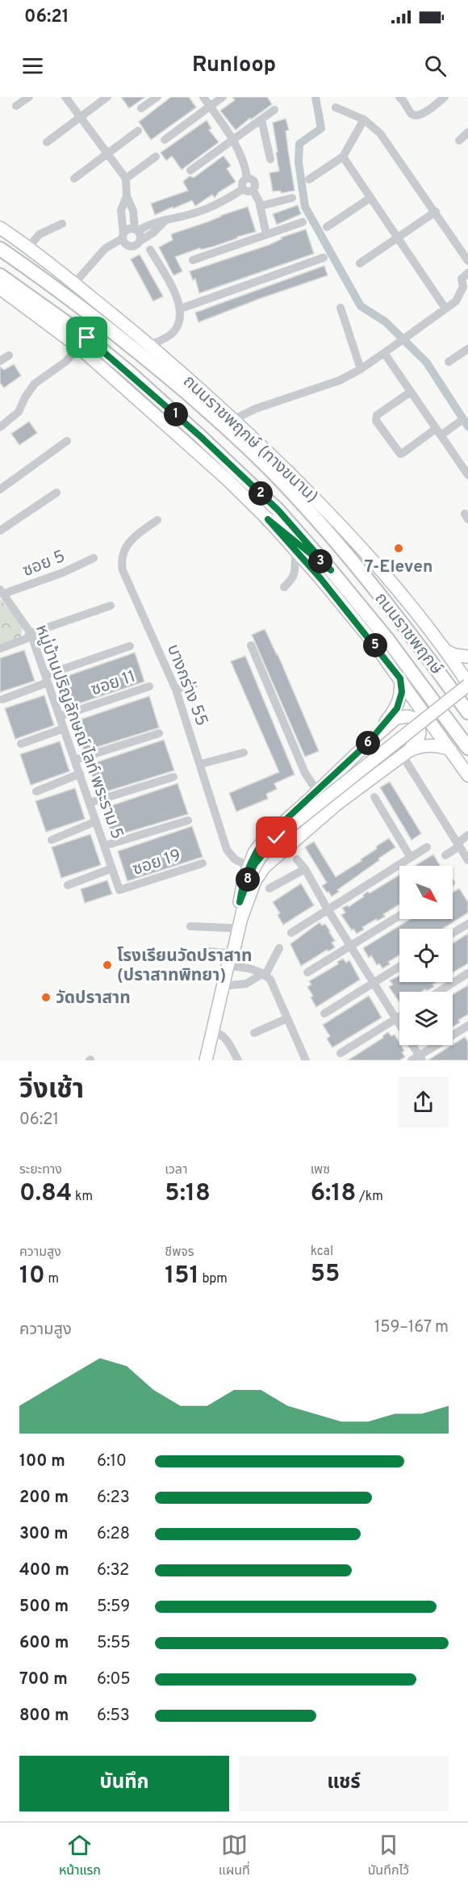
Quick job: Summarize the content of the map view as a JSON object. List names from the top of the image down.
{
  "streets": {
    "main road": ["ถนนราชพฤกษ์ (ทางขนาน)", "ถนนราชพฤกษ์"],
    "street": [
      "ซอย 5",
      "ซอย 11",
      "บางกร่าง 55",
      "หมู่บ้านปริญลักษณ์ ไลท์ พระราม 5",
      "ซอย 19"
    ]
  },
  "crossings": [
    ["ซอย 5", "หมู่บ้านปริญลักษณ์ ไลท์ พระราม 5"],
    ["ซอย 11", "หมู่บ้านปริญลักษณ์ ไลท์ พระราม 5"],
    ["หมู่บ้านปริญลักษณ์ ไลท์ พระราม 5", "ซอย 19"]
  ],
  "places": ["7-Eleven", "โรงเรียนวัดปราสาท (ปราสาทพิทยา)", "วัดปราสาท"],
  "north": "bottom right",
  "page": {
    "status": "06:21",
    "header": "Runloop",
    "pins": [
      "1",
      "2",
      "3",
      "5",
      "6",
      "8"
    ],
    "heading": ["วิ่งเช้า", "06:21"],
    "stats": [
      ["ระยะทาง", "0.84 km"],
      ["เวลา", "5:18"],
      ["เพซ", "6:18 /km"],
      ["ความสูง", "10 m"],
      ["ชีพจร", "151 bpm"],
      ["kcal", "55"]
    ],
    "chart": ["ความสูง", "159–167 m"],
    "list": [
      {
        "name": "100 m",
        "note": "6:10"
      },
      {
        "name": "200 m",
        "note": "6:23"
      },
      {
        "name": "300 m",
        "note": "6:28"
      },
      {
        "name": "400 m",
        "note": "6:32"
      },
      {
        "name": "500 m",
        "note": "5:59"
      },
      {
        "name": "600 m",
        "note": "5:55"
      },
      {
        "name": "700 m",
        "note": "6:05"
      },
      {
        "name": "800 m",
        "note": "6:53"
      }
    ],
    "buttons": ["บันทึก", "แชร์"],
    "tabs": ["หน้าแรก", "แผนที่", "บันทึกไว้"]
  }
}
